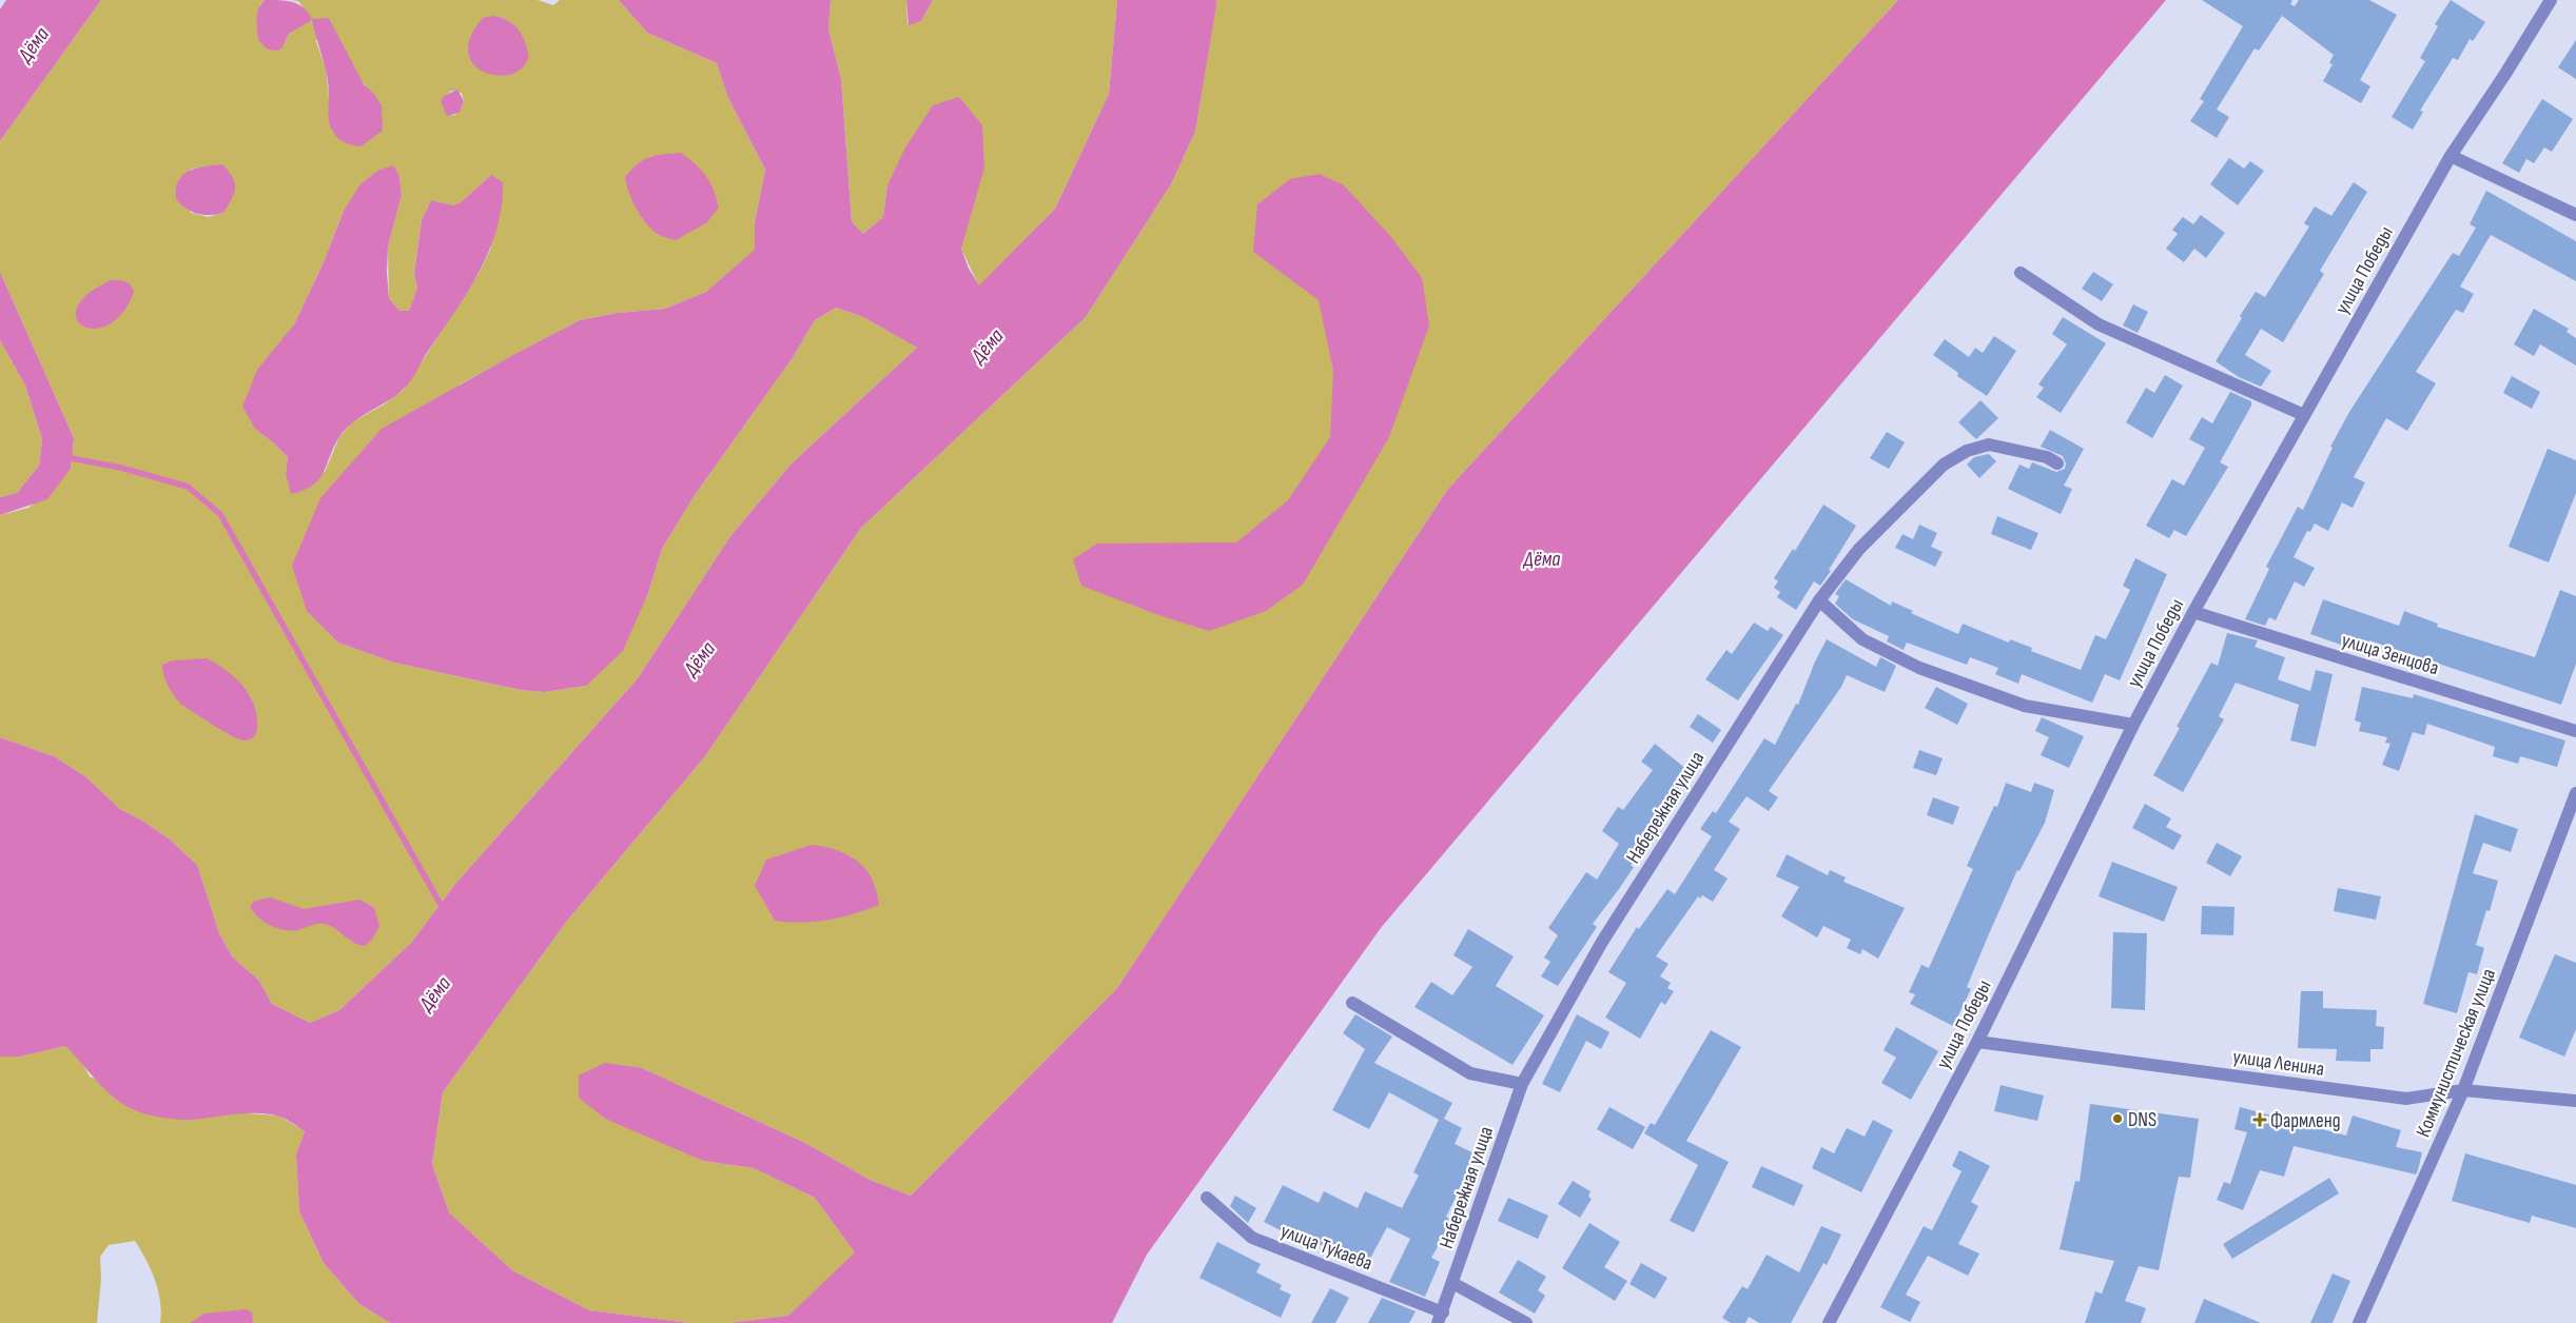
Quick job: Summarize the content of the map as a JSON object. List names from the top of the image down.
{
  "streets": {
    "street": [
      "улица Победы",
      "улица Зенцова",
      "Набережная улица",
      "Коммунистическая улица",
      "улица Ленина",
      "улица Тукаева"
    ]
  },
  "crossings": [
    ["улица Победы", "улица Зенцова"],
    ["улица Победы", "улица Ленина"],
    ["Набережная улица", "улица Тукаева"],
    ["Коммунистическая улица", "улица Ленина"]
  ],
  "water": ["Дёма"],
  "places": {
    "other": ["DNS"],
    "health": ["Фармленд"]
  }
}
